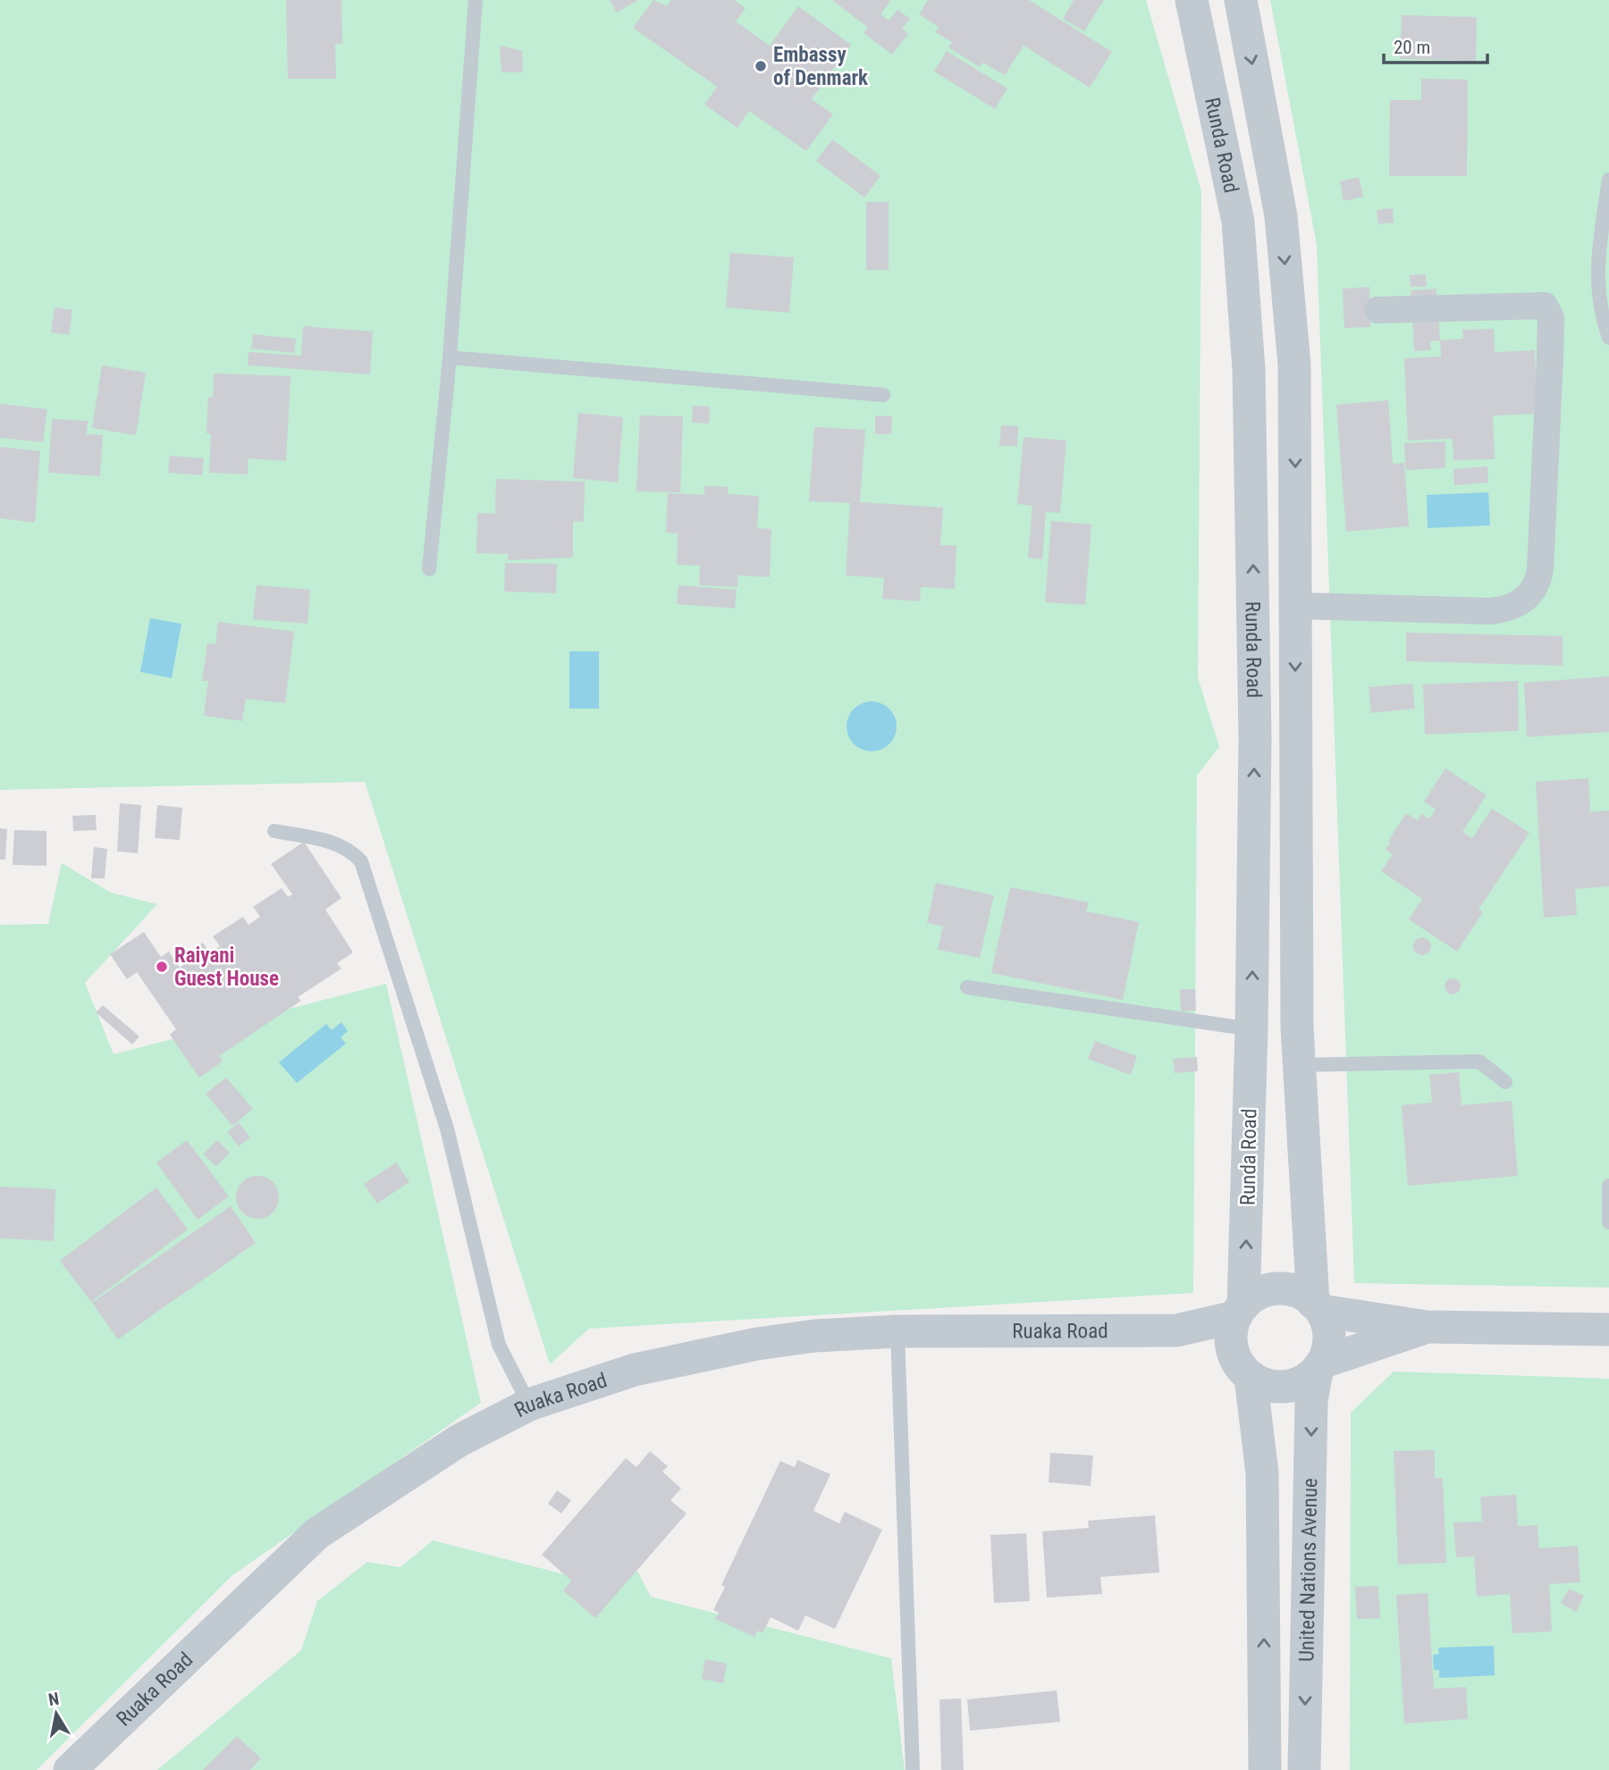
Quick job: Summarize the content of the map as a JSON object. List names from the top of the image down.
{
  "streets": {
    "street": ["Runda Road", "Ruaka Road", "United Nations Avenue"]
  },
  "crossings": [
    ["Runda Road", "Ruaka Road"],
    ["Runda Road", "United Nations Avenue"],
    ["Ruaka Road", "United Nations Avenue"]
  ],
  "places": ["Embassy of Denmark", "Raiyani Guest House"],
  "scale_bar": "20 m",
  "north": "top"
}
